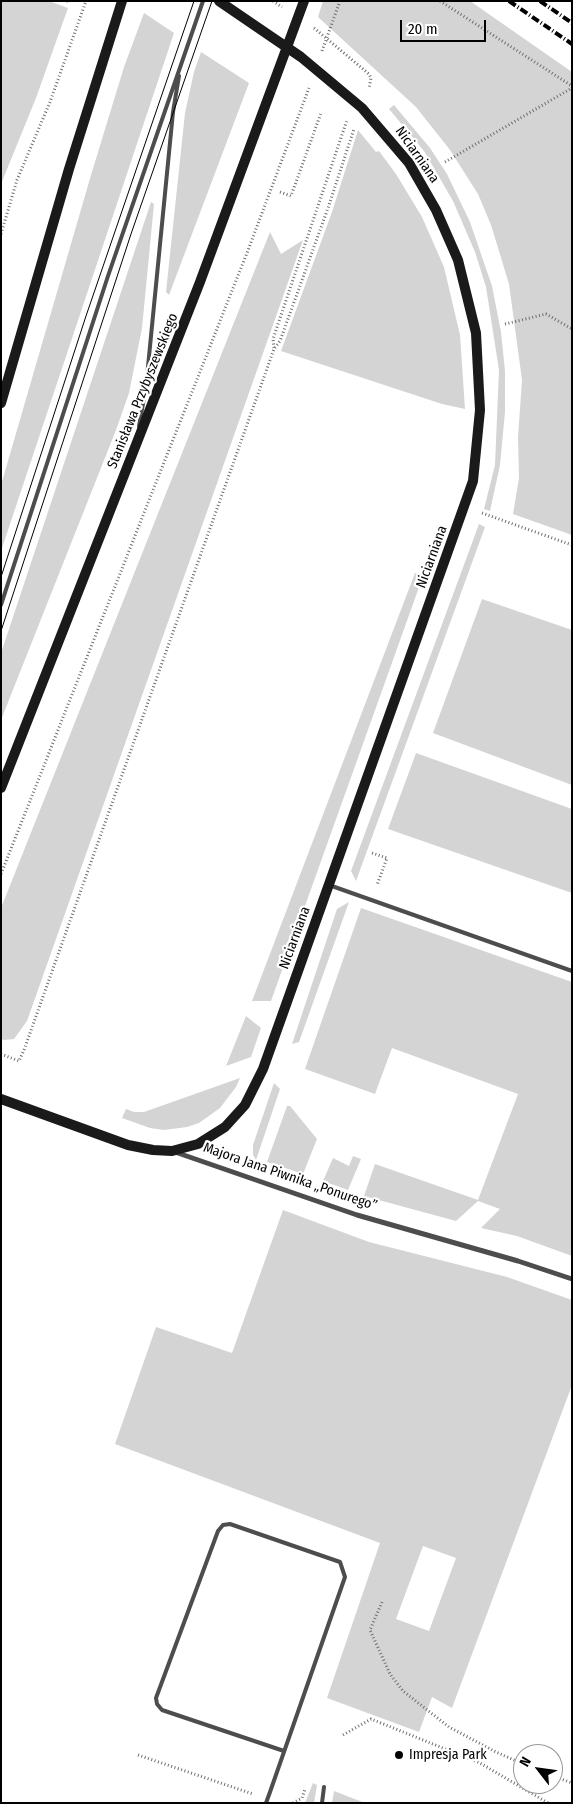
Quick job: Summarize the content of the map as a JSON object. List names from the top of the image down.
{
  "streets": {
    "street": ["Niciarniana", "Stanisława Przybyszewskiego", "Majora Jana Piwnika „Ponurego”"]
  },
  "crossings": [
    ["Niciarniana", "Majora Jana Piwnika „Ponurego”"]
  ],
  "places": ["Impresja Park"],
  "scale_bar": "20 m",
  "north": "top left"
}
